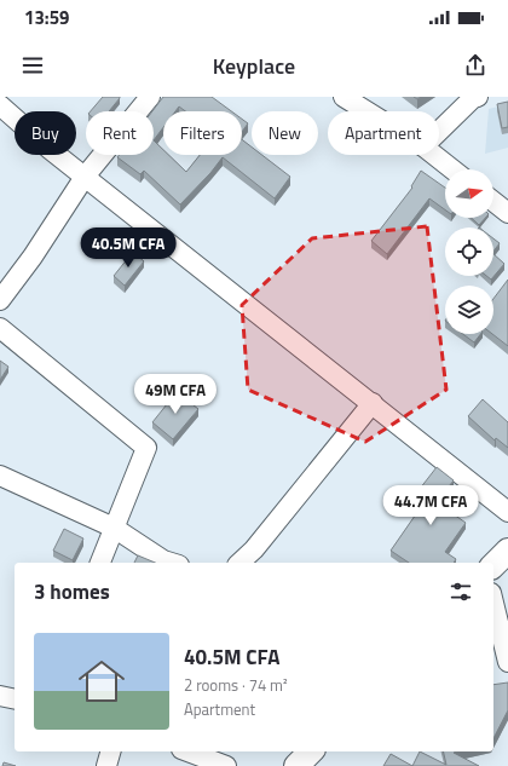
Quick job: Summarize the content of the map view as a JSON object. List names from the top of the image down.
{
  "north": "right",
  "page": {
    "status": "13:59",
    "header": "Keyplace",
    "chip": [
      "Buy",
      "Rent",
      "Filters",
      "New",
      "Apartment"
    ],
    "price": ["40.5M CFA", "49M CFA", "44.7M CFA"],
    "heading": "3 homes",
    "list": [
      {
        "name": "40.5M CFA",
        "note": "2 rooms · 74 m² · Apartment"
      }
    ]
  }
}
